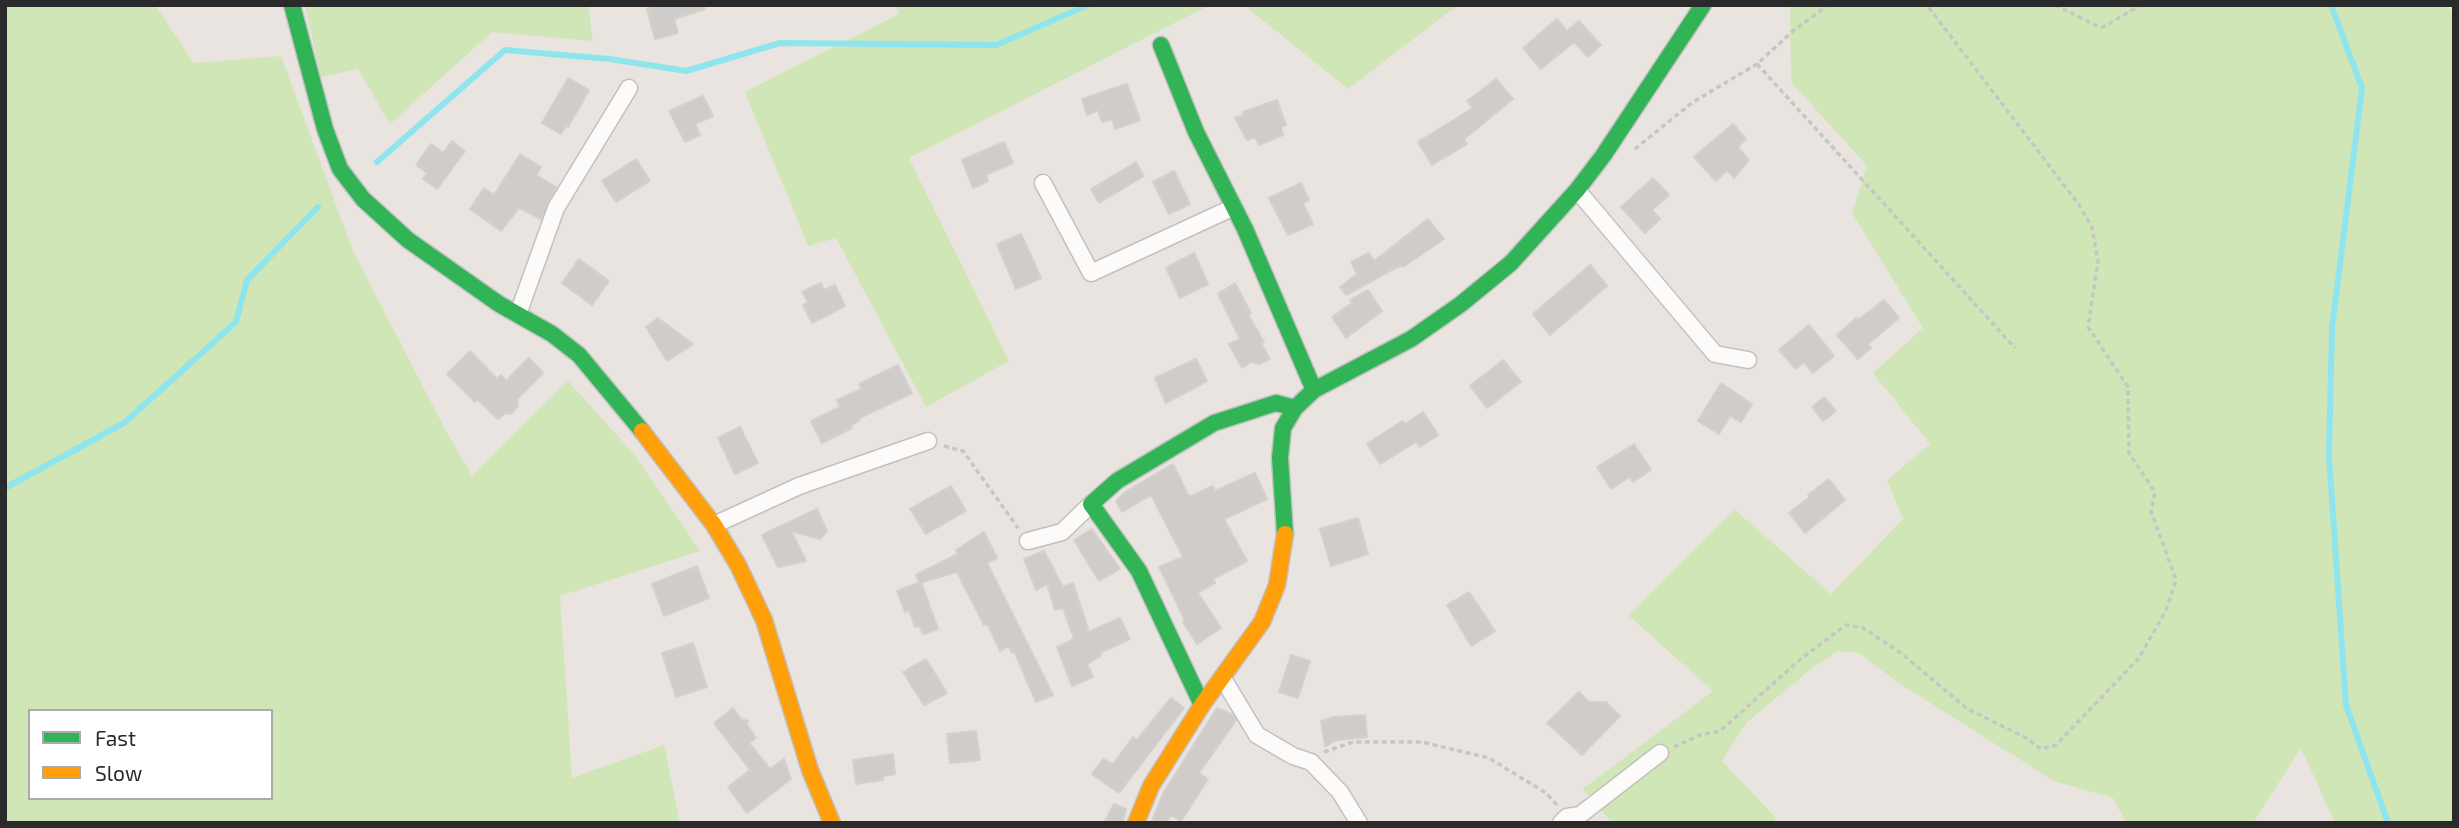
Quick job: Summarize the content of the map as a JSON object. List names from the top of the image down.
{
  "legend": ["Fast", "Slow"]
}
